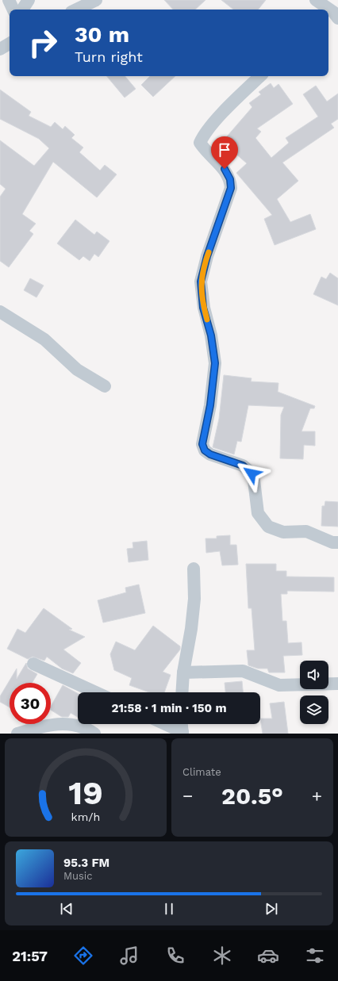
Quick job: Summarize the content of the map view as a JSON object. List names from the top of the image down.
{
  "page": {
    "turn": ["30 m", "Turn right"],
    "limit": "30",
    "trip": "21:58 · 1 min · 150 m",
    "tile": "Climate",
    "heat": ["−", "20.5°", "+"],
    "song": ["95.3 FM", "Music"],
    "tabs": "21:57",
    "gauge": ["19", "km/h"]
  }
}
